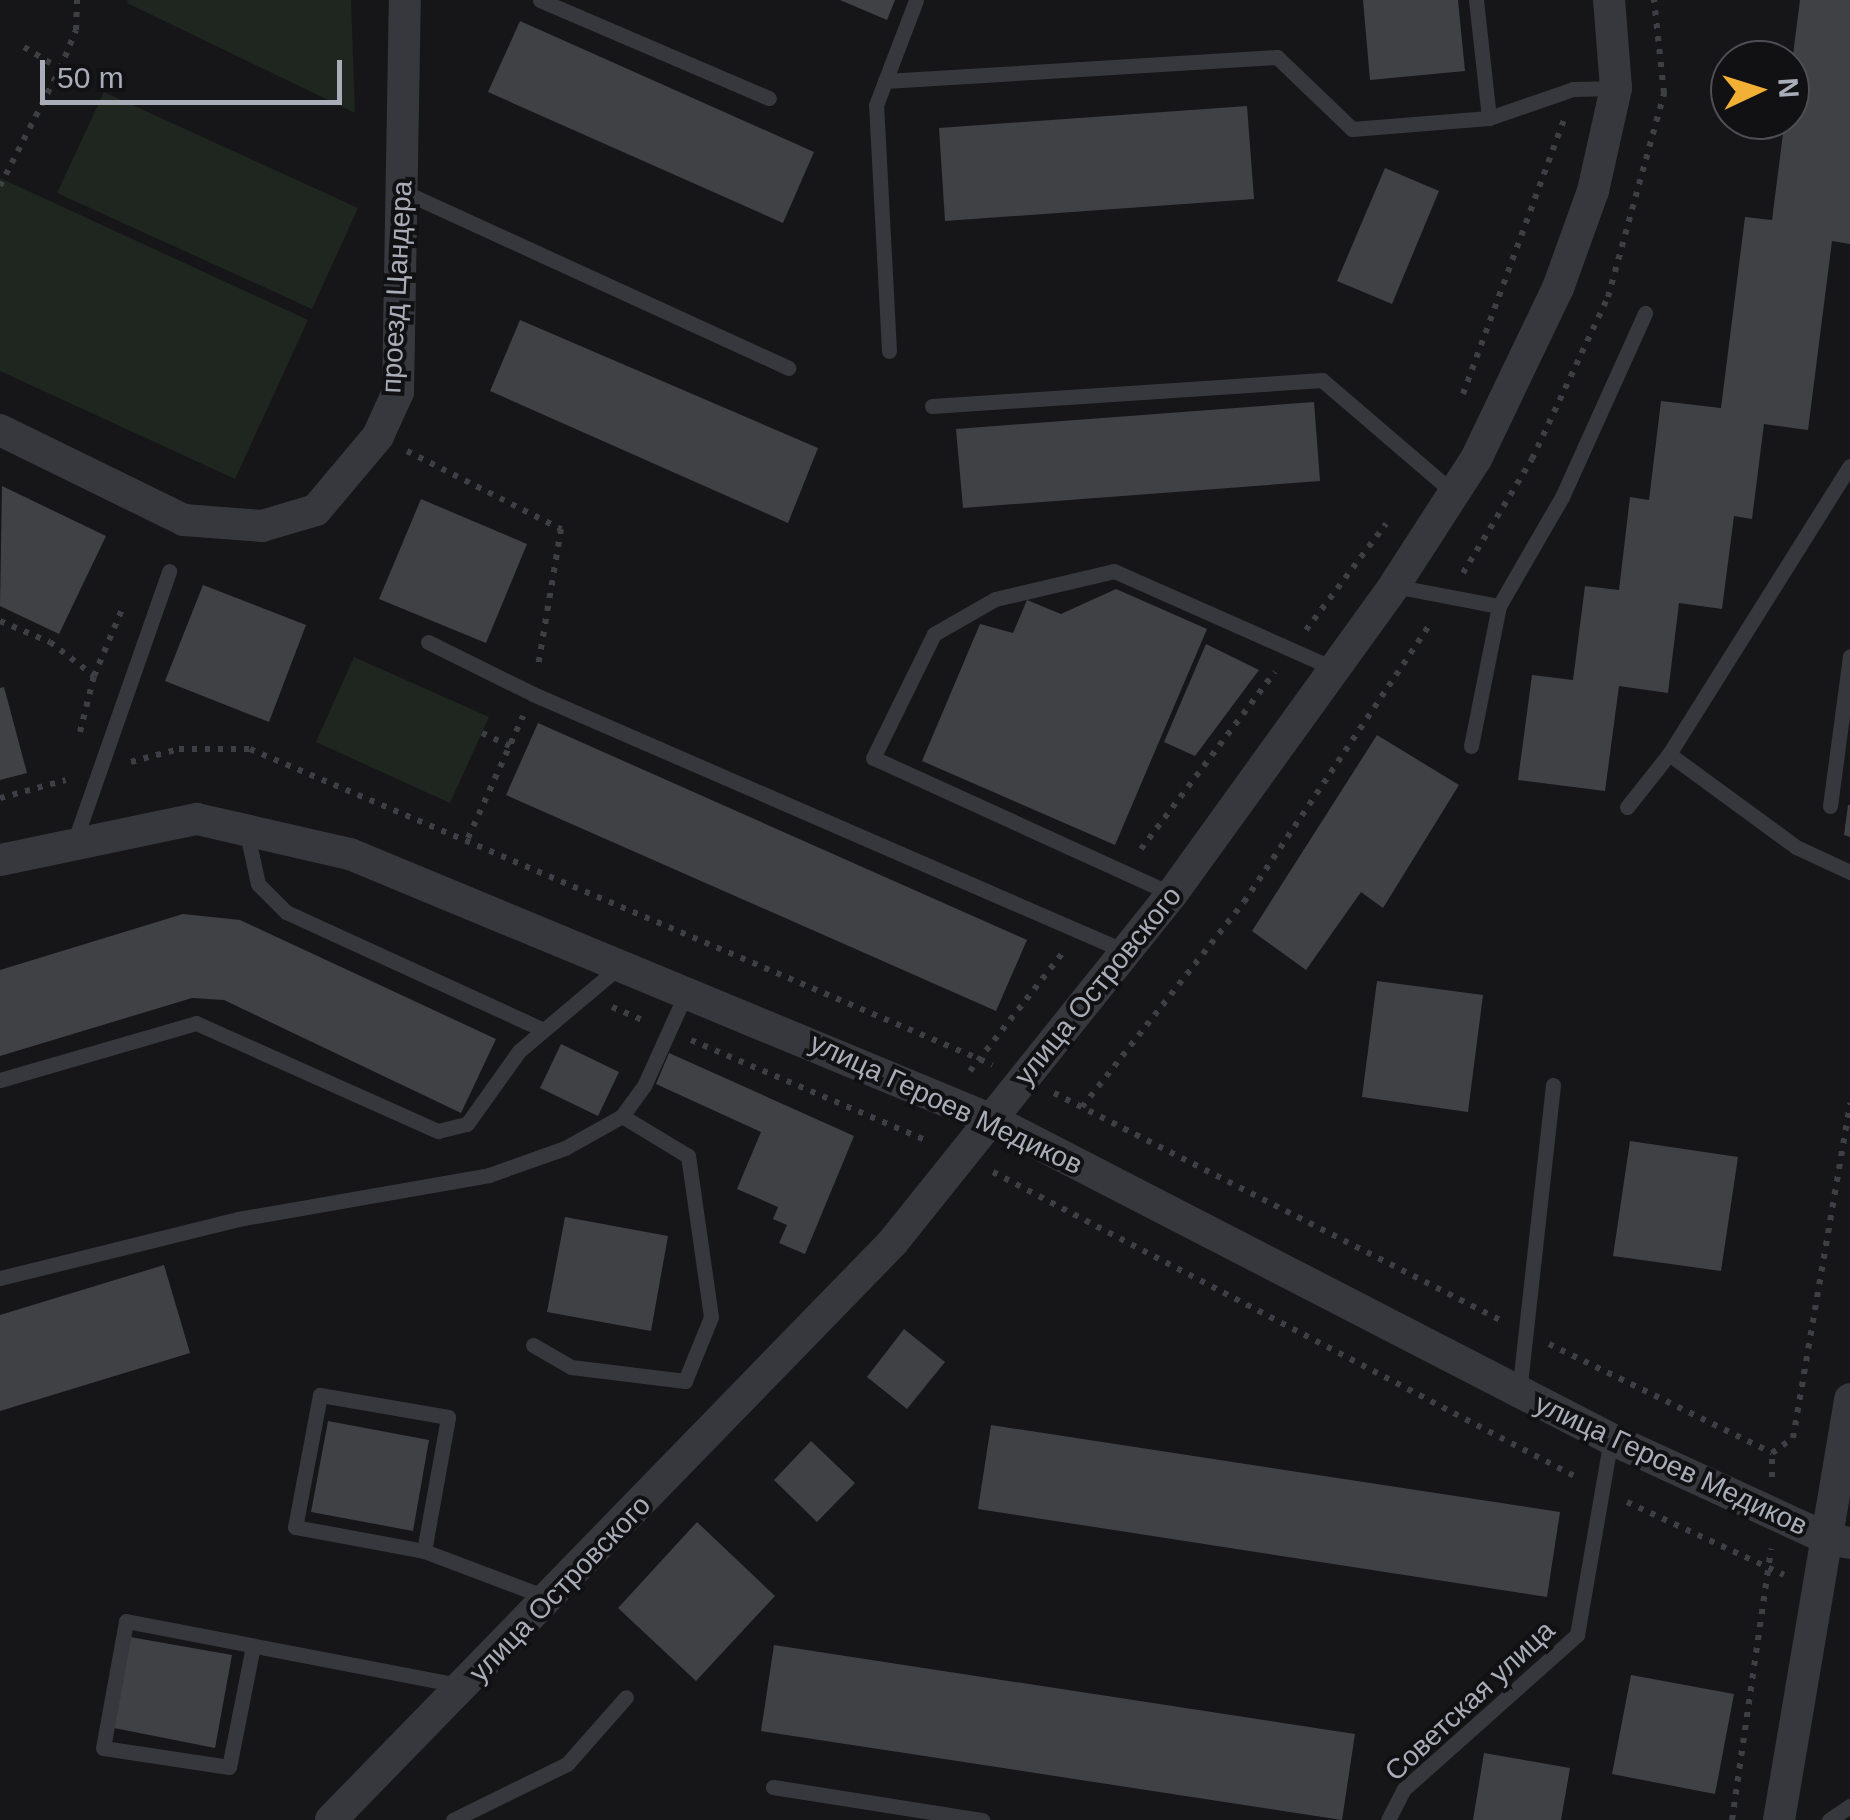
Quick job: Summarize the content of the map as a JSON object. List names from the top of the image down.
{
  "streets": {
    "street": ["проезд Цандера", "улица Островского", "улица Героев Медиков"],
    "lane": ["Советская улица"]
  },
  "crossings": [
    ["улица Островского", "улица Героев Медиков"],
    ["улица Героев Медиков", "Советская улица"]
  ],
  "scale_bar": "50 m",
  "north": "right"
}
